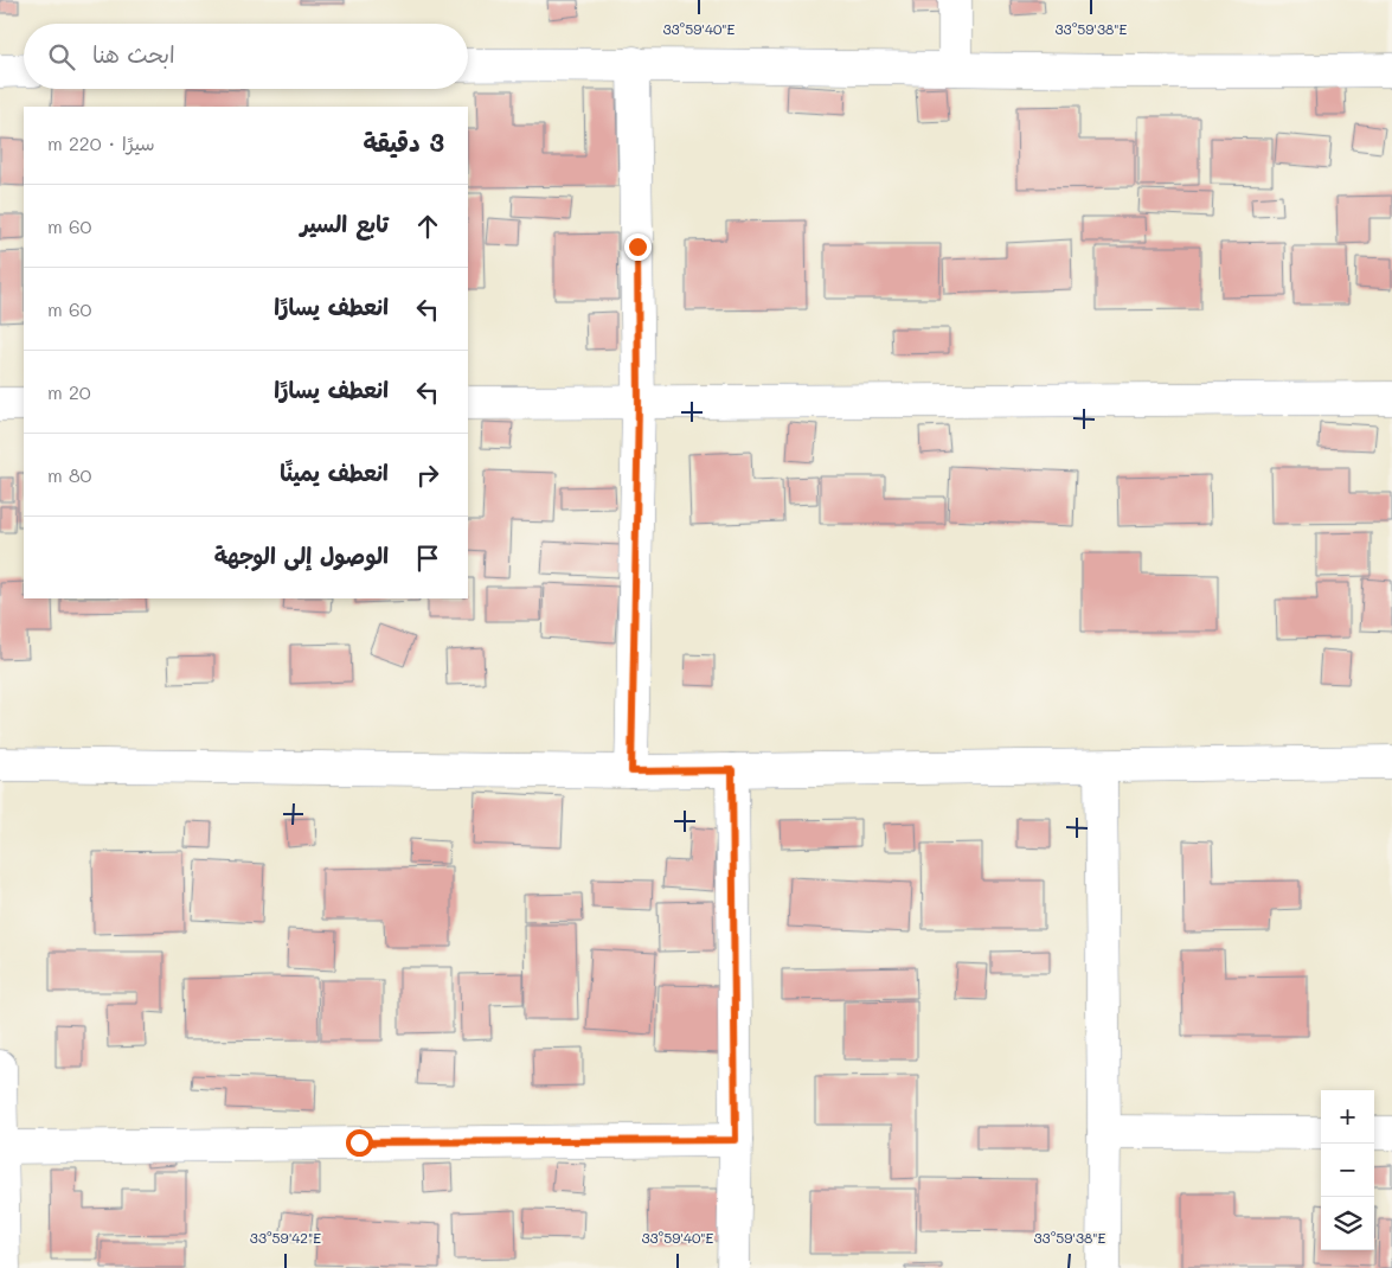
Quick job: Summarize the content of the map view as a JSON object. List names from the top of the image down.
{
  "page": {
    "search": "ابحث هنا",
    "heading": ["3 دقيقة", "سيرًا · 220 m"],
    "list": [
      ["تابع السير", "60 m"],
      ["انعطف يسارًا", "60 m"],
      ["انعطف يسارًا", "20 m"],
      ["انعطف يمينًا", "80 m"],
      "الوصول إلى الوجهة"
    ],
    "map_buttons": ["+", "−"]
  },
  "coordinates": ["33°59'40\"E", "33°59'38\"E", "33°59'42\"E"]
}
